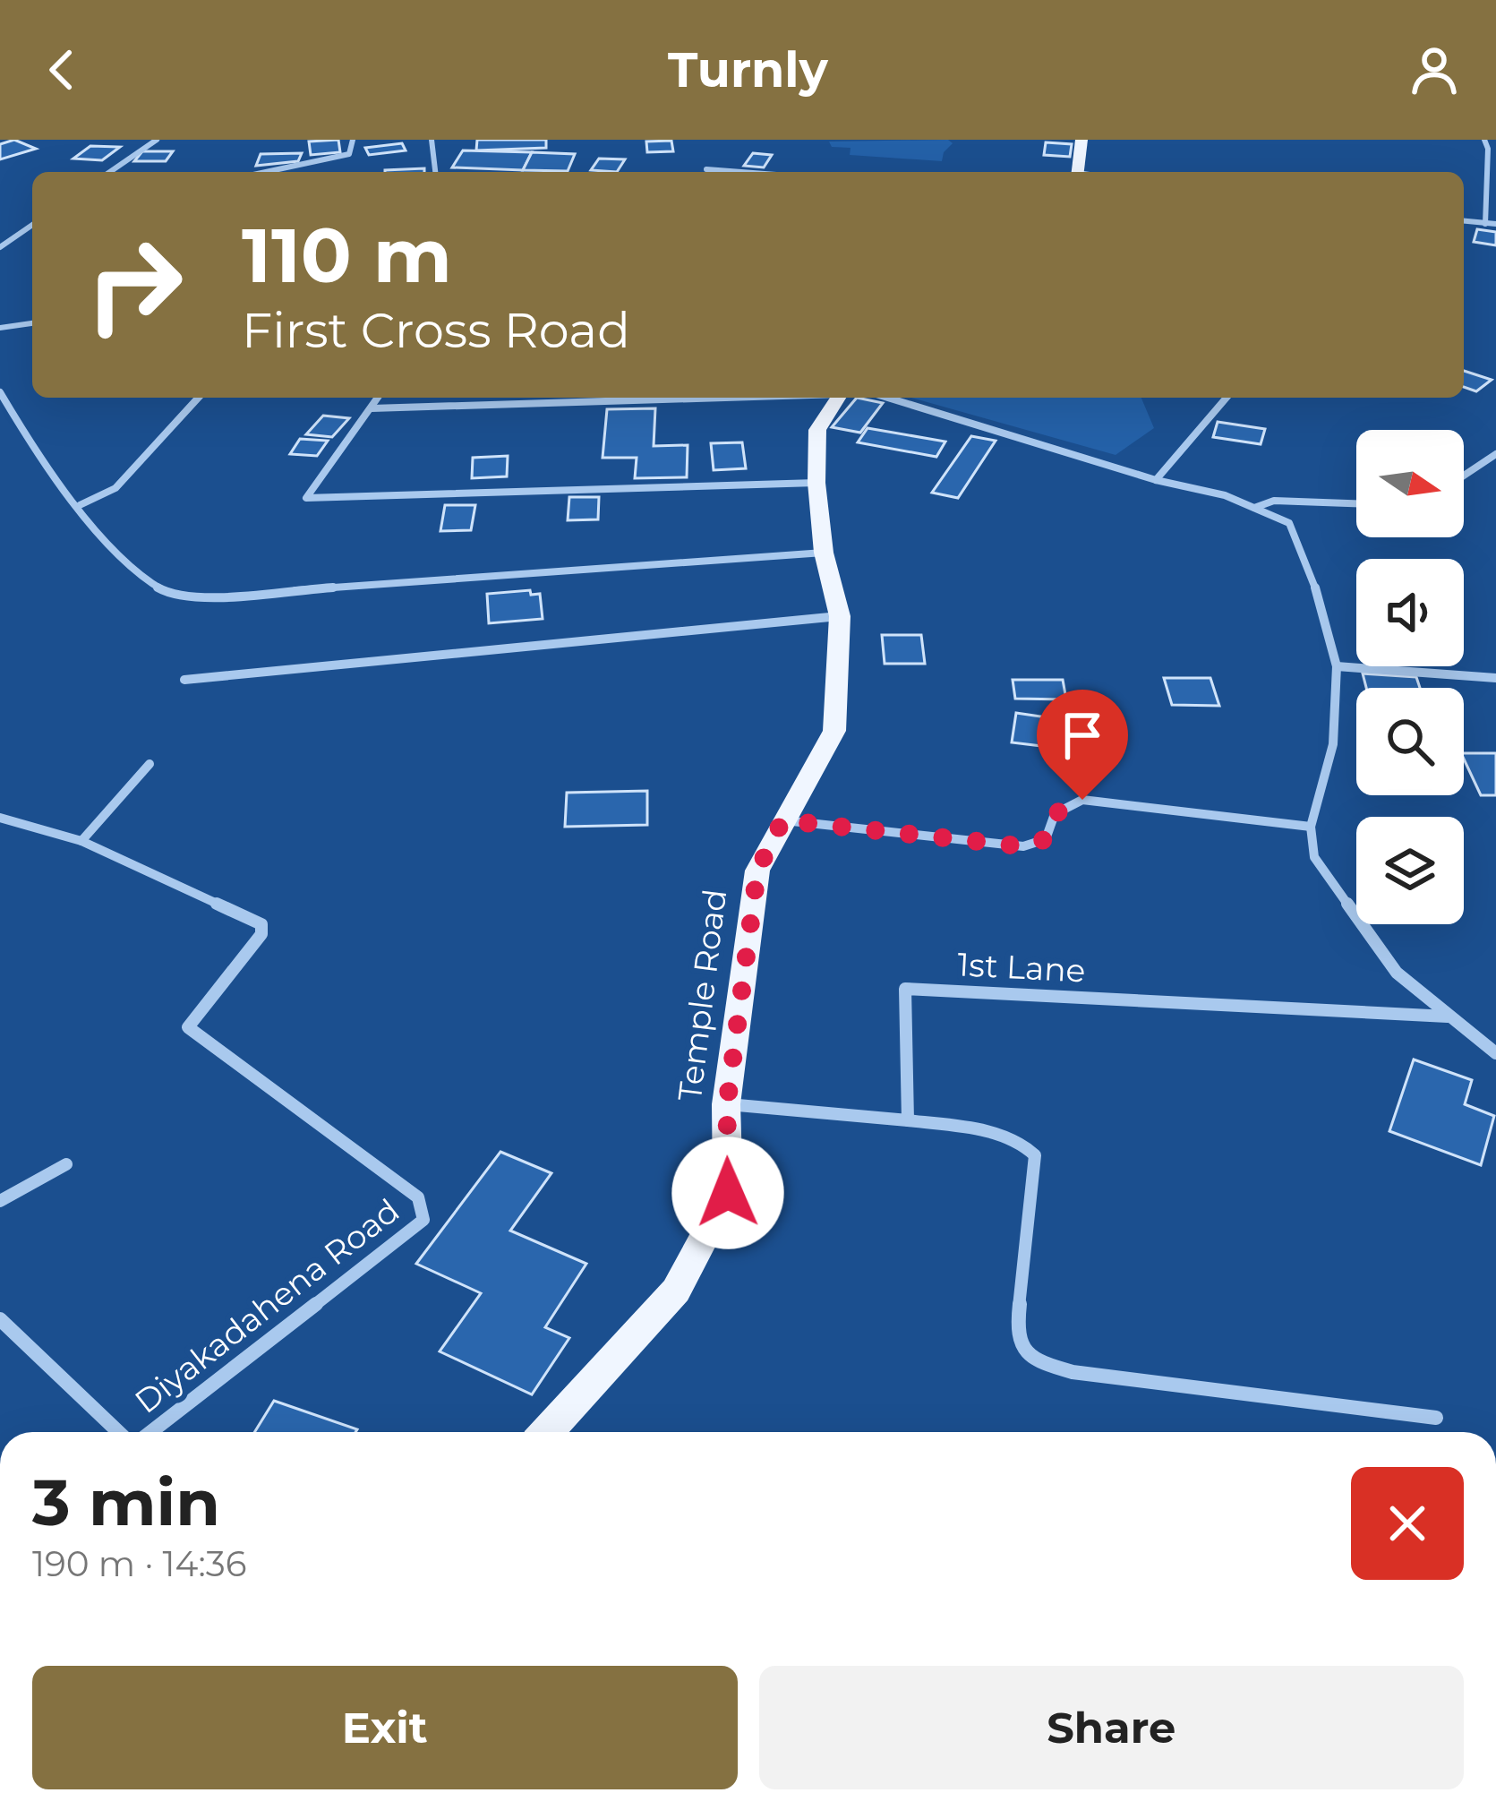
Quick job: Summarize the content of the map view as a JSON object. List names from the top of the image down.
{
  "streets": {
    "main road": ["Temple Road"],
    "street": ["1st Lane", "Diyakadahena Road"]
  },
  "north": "right",
  "page": {
    "header": "Turnly",
    "turn": ["110 m", "First Cross Road"],
    "heading": ["3 min", "190 m · 14:36"],
    "buttons": ["Exit", "Share"]
  }
}
